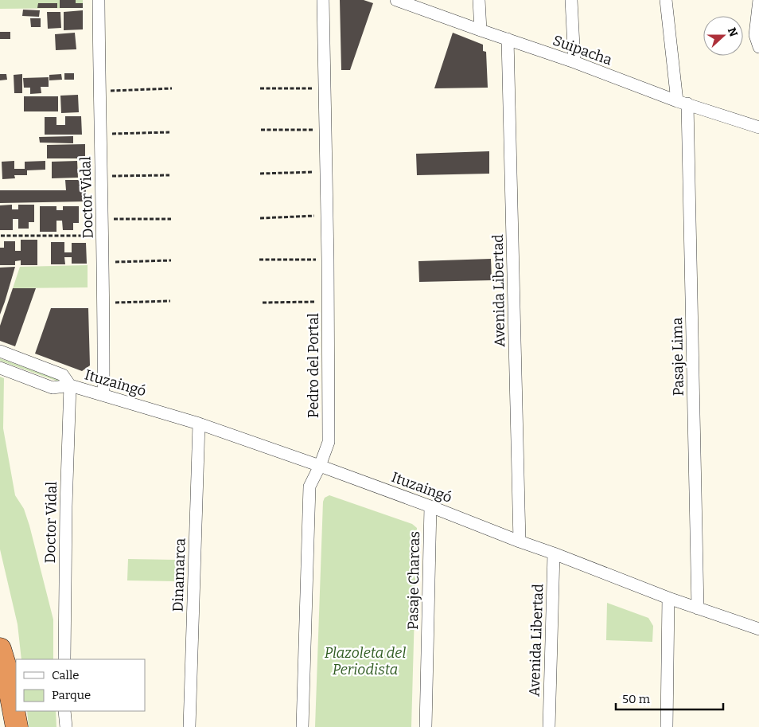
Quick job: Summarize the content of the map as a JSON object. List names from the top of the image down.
{
  "streets": {
    "street": [
      "Suipacha",
      "Doctor Vidal",
      "Avenida Libertad",
      "Pasaje Lima",
      "Pedro del Portal",
      "Ituzaingó",
      "Dinamarca",
      "Pasaje Charcas"
    ]
  },
  "crossings": [
    ["Suipacha", "Avenida Libertad"],
    ["Suipacha", "Pasaje Lima"],
    ["Doctor Vidal", "Ituzaingó"],
    ["Avenida Libertad", "Ituzaingó"],
    ["Pasaje Lima", "Ituzaingó"],
    ["Pedro del Portal", "Ituzaingó"],
    ["Ituzaingó", "Dinamarca"],
    ["Ituzaingó", "Pasaje Charcas"]
  ],
  "parks": ["Plazoleta del Periodista"],
  "legend": ["Calle", "Parque"],
  "scale_bar": "50 m",
  "north": "right"
}
